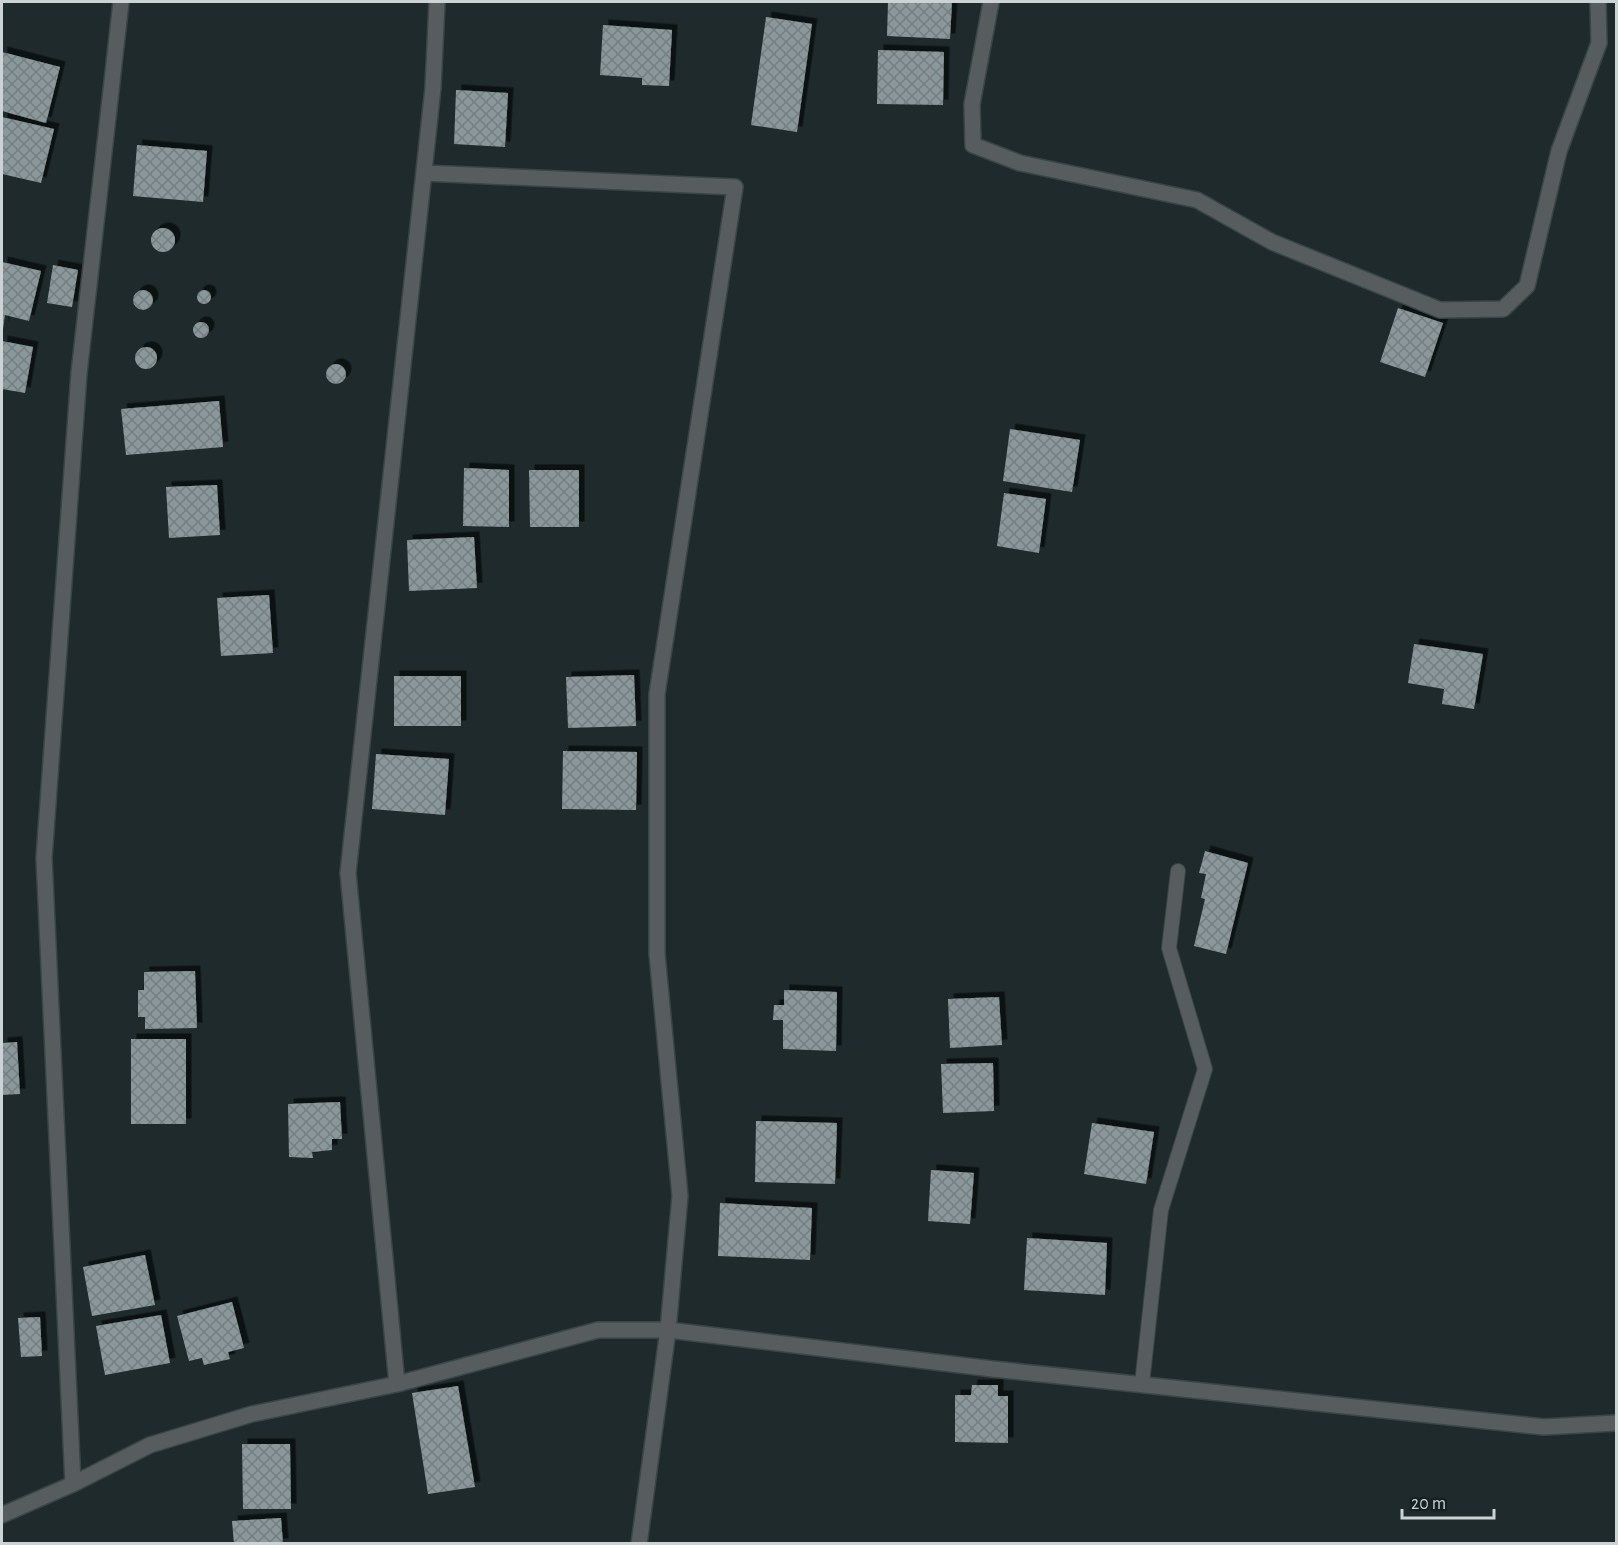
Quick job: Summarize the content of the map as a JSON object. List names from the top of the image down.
{
  "scale_bar": "20 m"
}
